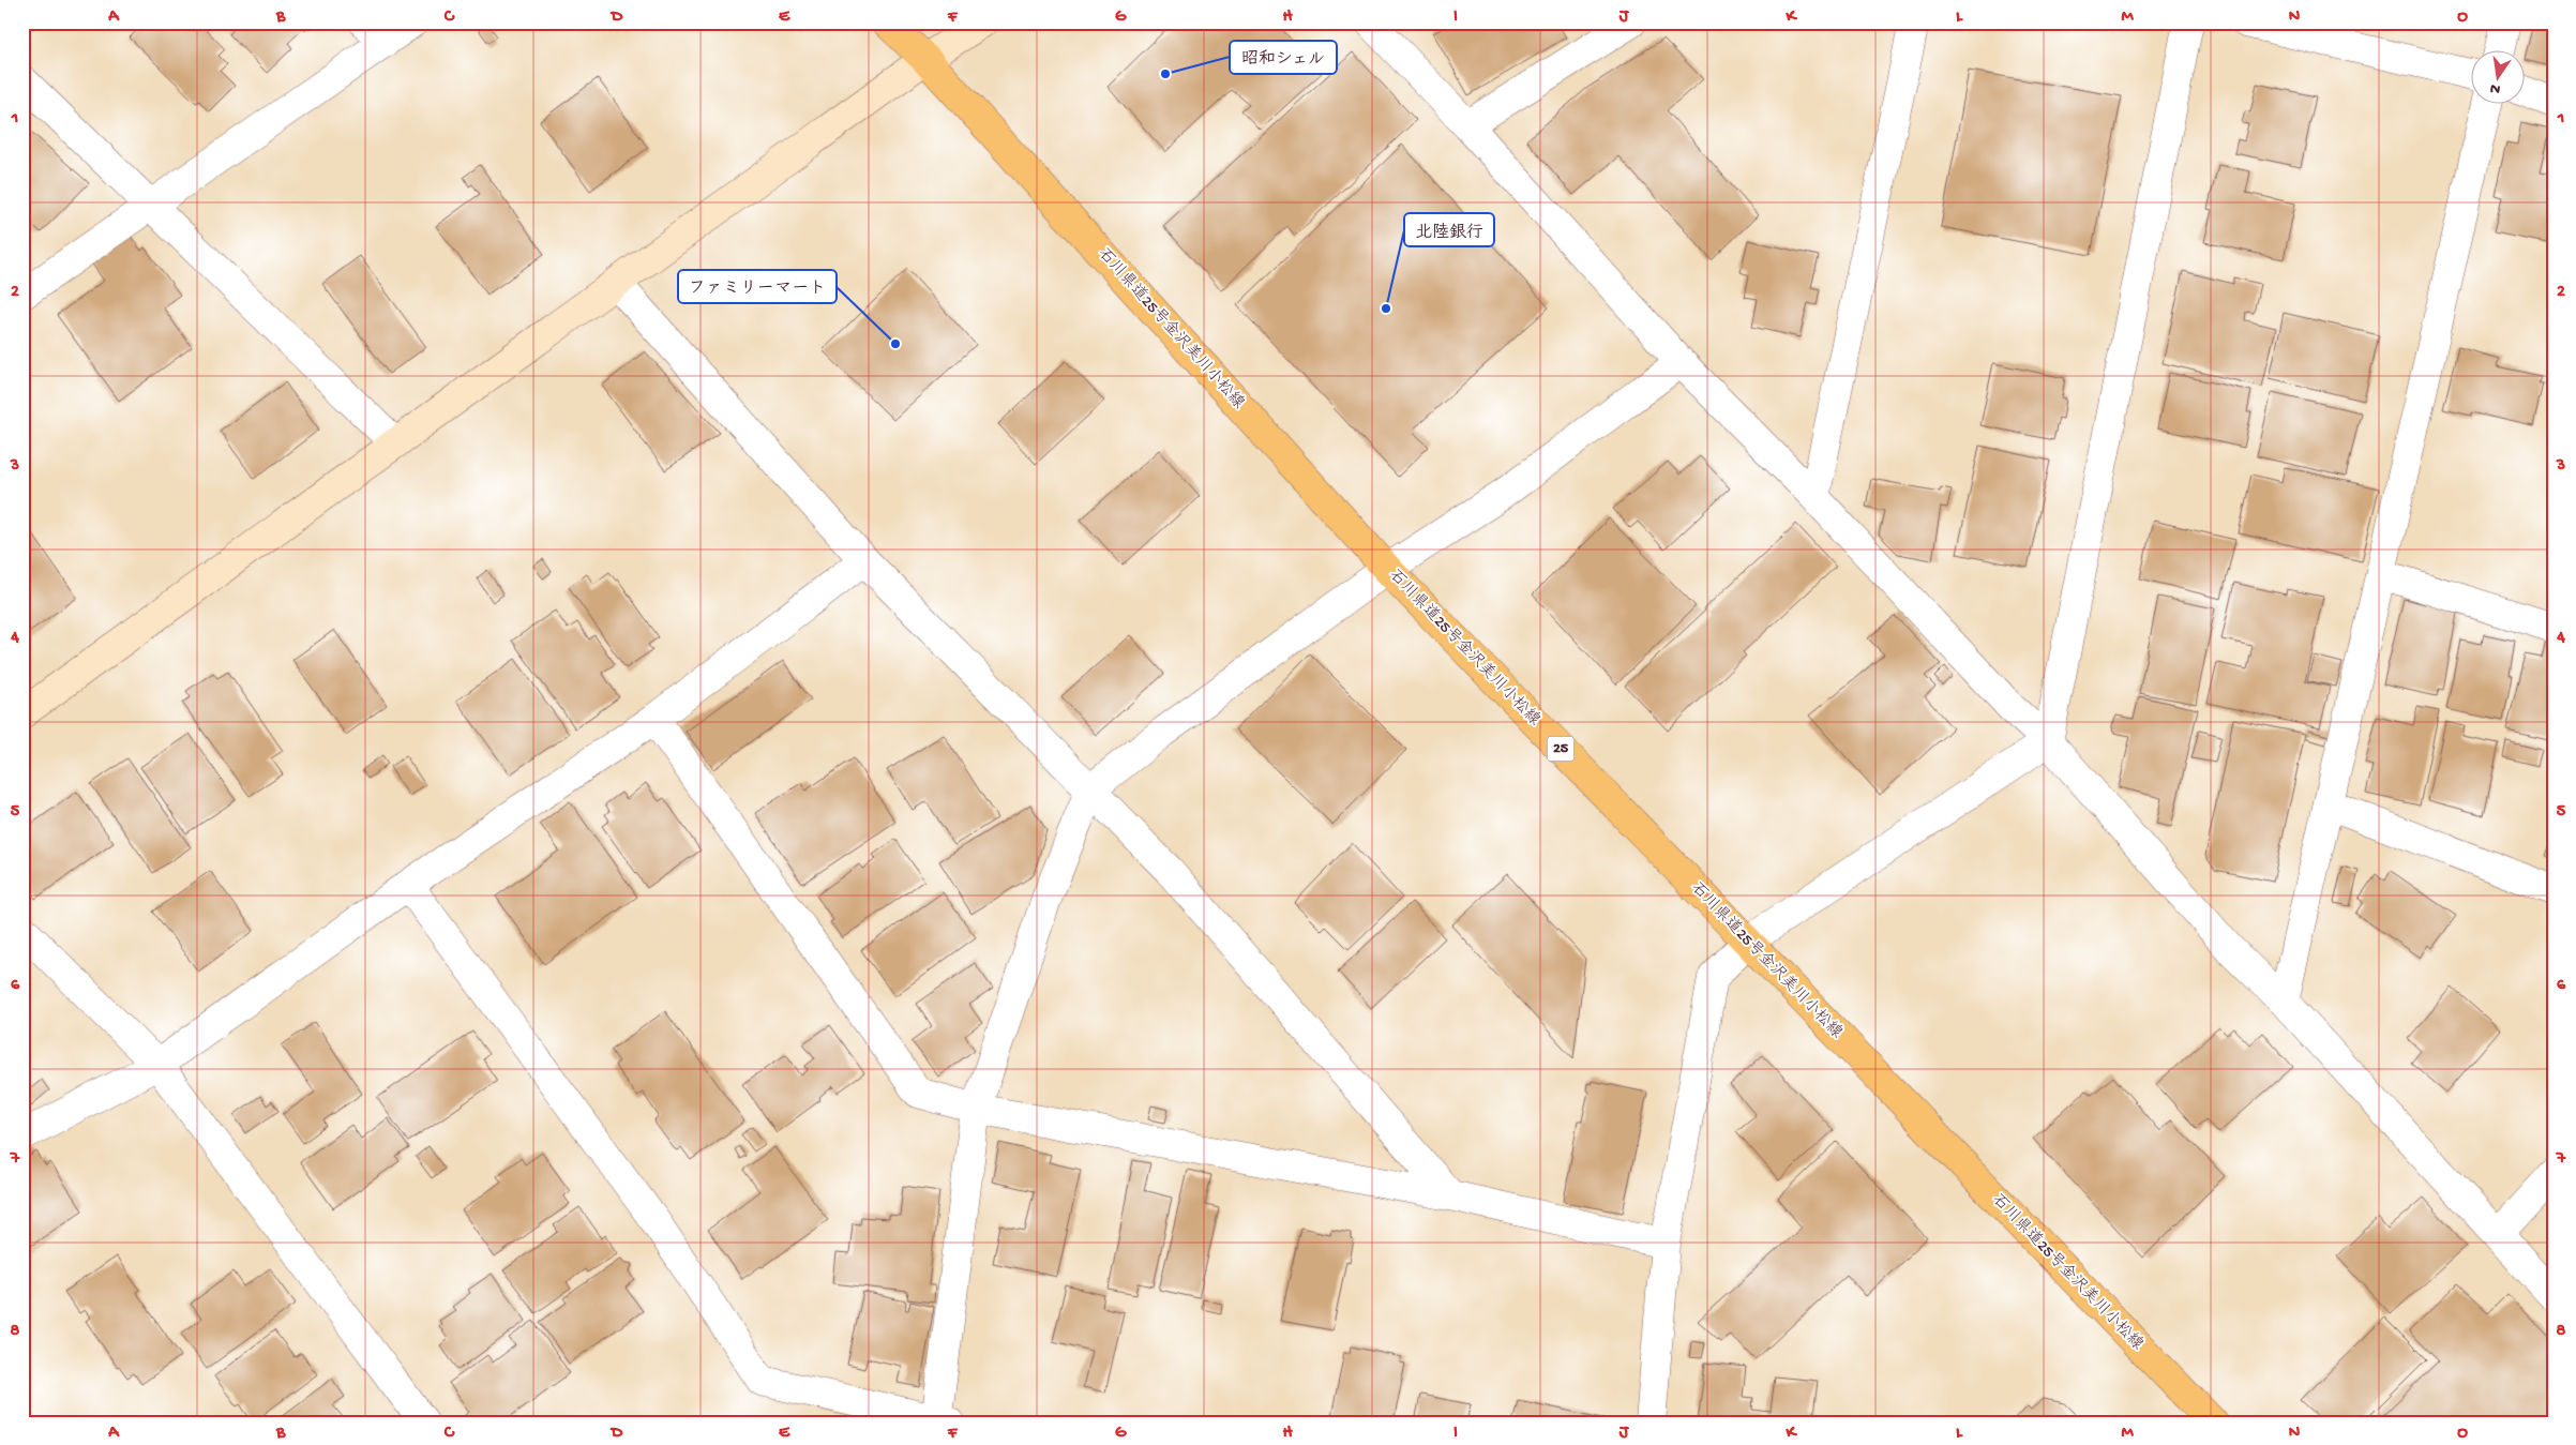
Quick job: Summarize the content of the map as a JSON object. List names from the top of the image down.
{
  "streets": {
    "main road": ["石川県道25号金沢美川小松線", "25"]
  },
  "places": ["昭和シェル", "北陸銀行", "ファミリーマート"],
  "north": "bottom",
  "grid": {
    "columns": [
      "A",
      "B",
      "C",
      "D",
      "E",
      "F",
      "G",
      "H",
      "I",
      "J",
      "K",
      "L",
      "M",
      "N",
      "O"
    ],
    "rows": [
      "1",
      "2",
      "3",
      "4",
      "5",
      "6",
      "7",
      "8"
    ]
  }
}
